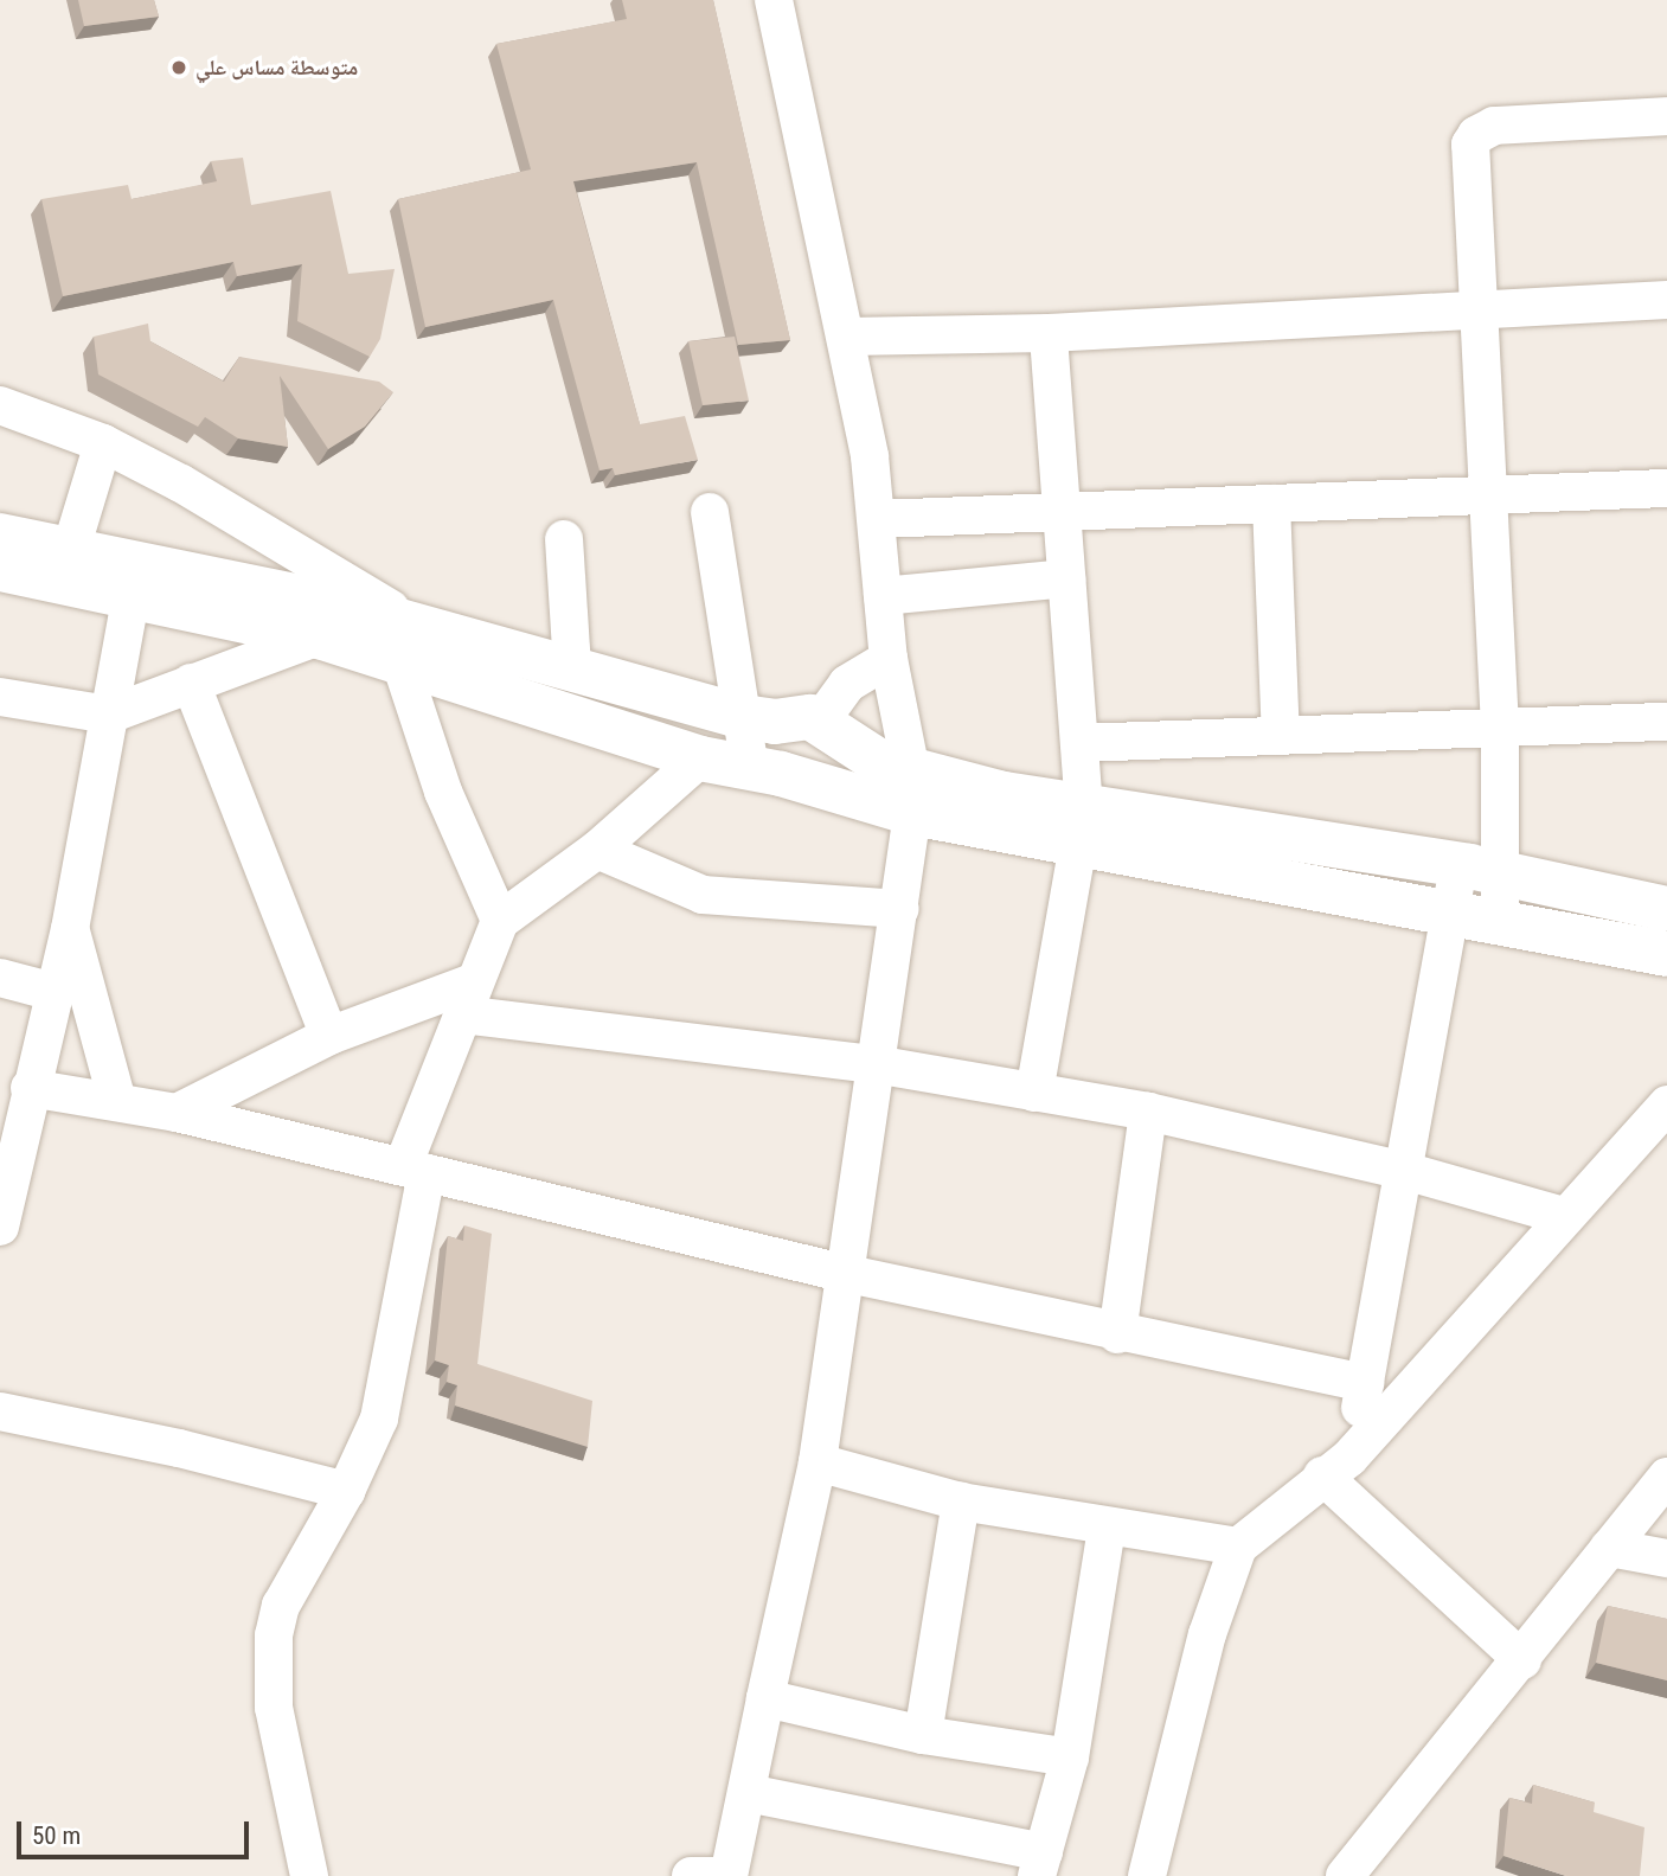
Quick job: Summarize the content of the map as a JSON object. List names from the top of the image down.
{
  "places": ["متوسطة مساس علي"],
  "scale_bar": "50 m"
}
